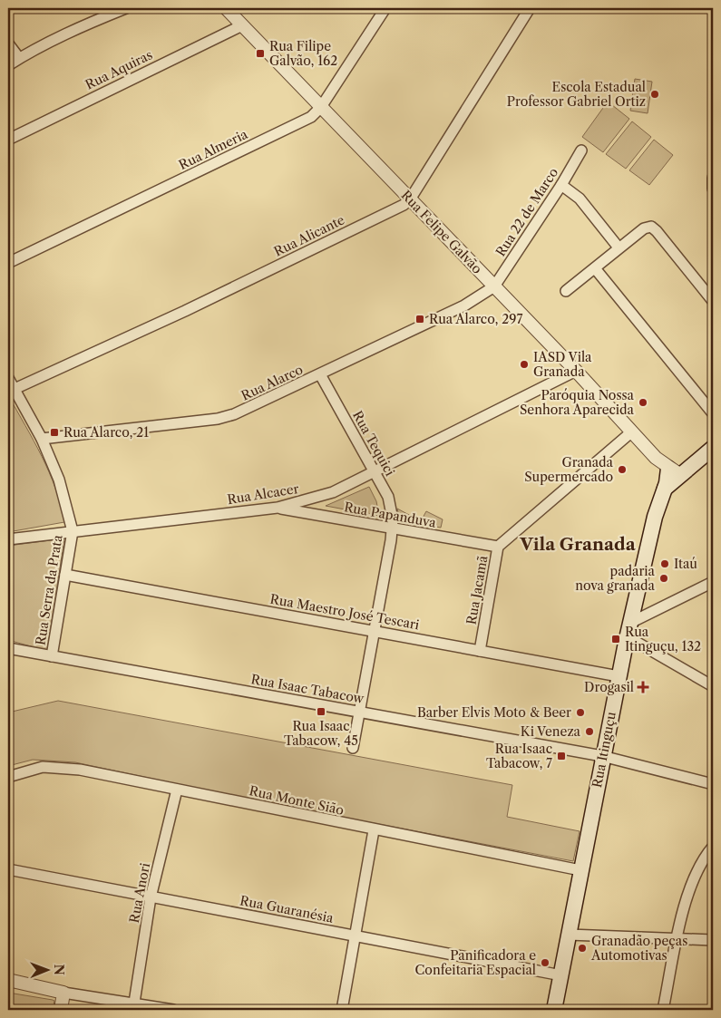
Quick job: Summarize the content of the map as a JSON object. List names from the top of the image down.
{
  "streets": {
    "main road": ["Rua Itinguçu"],
    "street": [
      "Rua Aquiras",
      "Rua Almeria",
      "Rua 22 de Marco",
      "Rua Felipe Galvão",
      "Rua Alicante",
      "Rua Alarco",
      "Rua Tequici",
      "Rua Alcacer",
      "Rua Papanduva",
      "Rua Serra da Prata",
      "Rua Jacamã",
      "Rua Maestro José Tescari",
      "Rua Isaac Tabacow",
      "Rua Monte Sião",
      "Rua Anori",
      "Rua Guaranésia"
    ]
  },
  "crossings": [
    ["Rua Aquiras", "Rua Felipe Galvão"],
    ["Rua Almeria", "Rua Felipe Galvão"],
    ["Rua 22 de Marco", "Rua Felipe Galvão"],
    ["Rua 22 de Marco", "Rua Alarco"],
    ["Rua Felipe Galvão", "Rua Alicante"],
    ["Rua Felipe Galvão", "Rua Alarco"],
    ["Rua Felipe Galvão", "Rua Alcacer"],
    ["Rua Felipe Galvão", "Rua Jacamã"],
    ["Rua Alicante", "Rua Serra da Prata"],
    ["Rua Alarco", "Rua Tequici"],
    ["Rua Alarco", "Rua Serra da Prata"],
    ["Rua Tequici", "Rua Alcacer"],
    ["Rua Tequici", "Rua Papanduva"],
    ["Rua Tequici", "Rua Maestro José Tescari"],
    ["Rua Tequici", "Rua Isaac Tabacow"],
    ["Rua Alcacer", "Rua Papanduva"],
    ["Rua Alcacer", "Rua Serra da Prata"],
    ["Rua Papanduva", "Rua Jacamã"],
    ["Rua Serra da Prata", "Rua Maestro José Tescari"],
    ["Rua Serra da Prata", "Rua Isaac Tabacow"],
    ["Rua Jacamã", "Rua Maestro José Tescari"],
    ["Rua Maestro José Tescari", "Rua Itinguçu"],
    ["Rua Isaac Tabacow", "Rua Itinguçu"],
    ["Rua Itinguçu", "Rua Monte Sião"],
    ["Rua Itinguçu", "Rua Guaranésia"],
    ["Rua Monte Sião", "Rua Anori"],
    ["Rua Anori", "Rua Guaranésia"]
  ],
  "districts": ["Vila Granada"],
  "places": {
    "transit": [
      "Rua Filipe Galvão, 162",
      "Rua Alarco, 297",
      "Rua Alarco, 21",
      "Rua Itinguçu, 132",
      "Rua Isaac Tabacow, 45",
      "Rua Isaac Tabacow, 7"
    ],
    "other": [
      "Escola Estadual Professor Gabriel Ortiz",
      "IASD Vila Granada",
      "Paróquia Nossa Senhora Aparecida",
      "Granada Supermercado",
      "Itaú",
      "padaria nova granada",
      "Barber Elvis Moto & Beer",
      "Ki Veneza",
      "Granadão peças Automotivas",
      "Panificadora e Confeitaria Espacial"
    ],
    "health": ["Drogasil"]
  },
  "north": "right"
}
